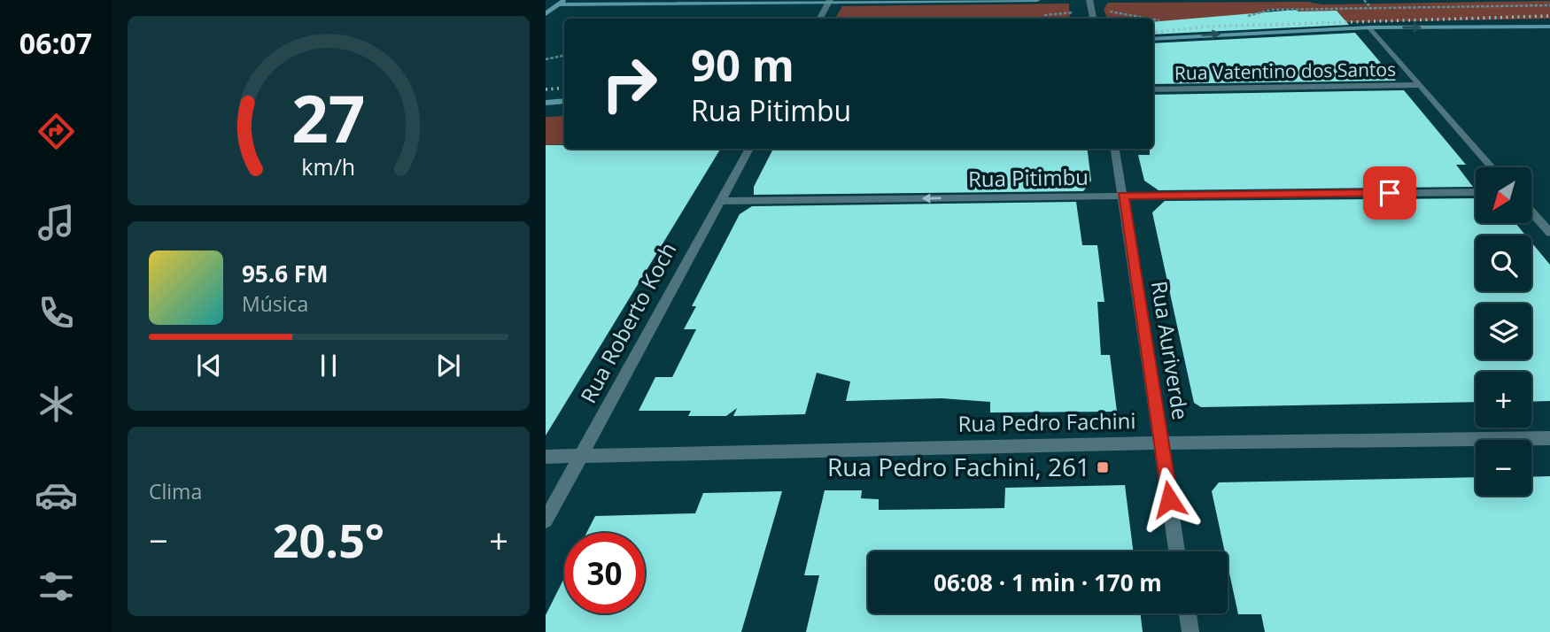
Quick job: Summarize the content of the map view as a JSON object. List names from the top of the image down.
{
  "streets": {
    "street": [
      "Rua Vatentino dos Santos",
      "Rua Pitimbu",
      "Rua Roberto Koch",
      "Rua Auriverde",
      "Rua Pedro Fachini"
    ]
  },
  "crossings": [
    ["Rua Pitimbu", "Rua Roberto Koch"],
    ["Rua Pitimbu", "Rua Auriverde"],
    ["Rua Roberto Koch", "Rua Pedro Fachini"],
    ["Rua Auriverde", "Rua Pedro Fachini"]
  ],
  "one_way": ["Rua Pitimbu"],
  "places": {
    "transit": ["Rua Pedro Fachini, 261"]
  },
  "north": "bottom left",
  "page": {
    "tabs": "06:07",
    "turn": ["90 m", "Rua Pitimbu"],
    "map_buttons": ["+", "−"],
    "song": ["95.6 FM", "Música"],
    "tile": "Clima",
    "heat": ["−", "20.5°", "+"],
    "limit": "30",
    "trip": "06:08 · 1 min · 170 m",
    "gauge": ["27", "km/h"]
  }
}
